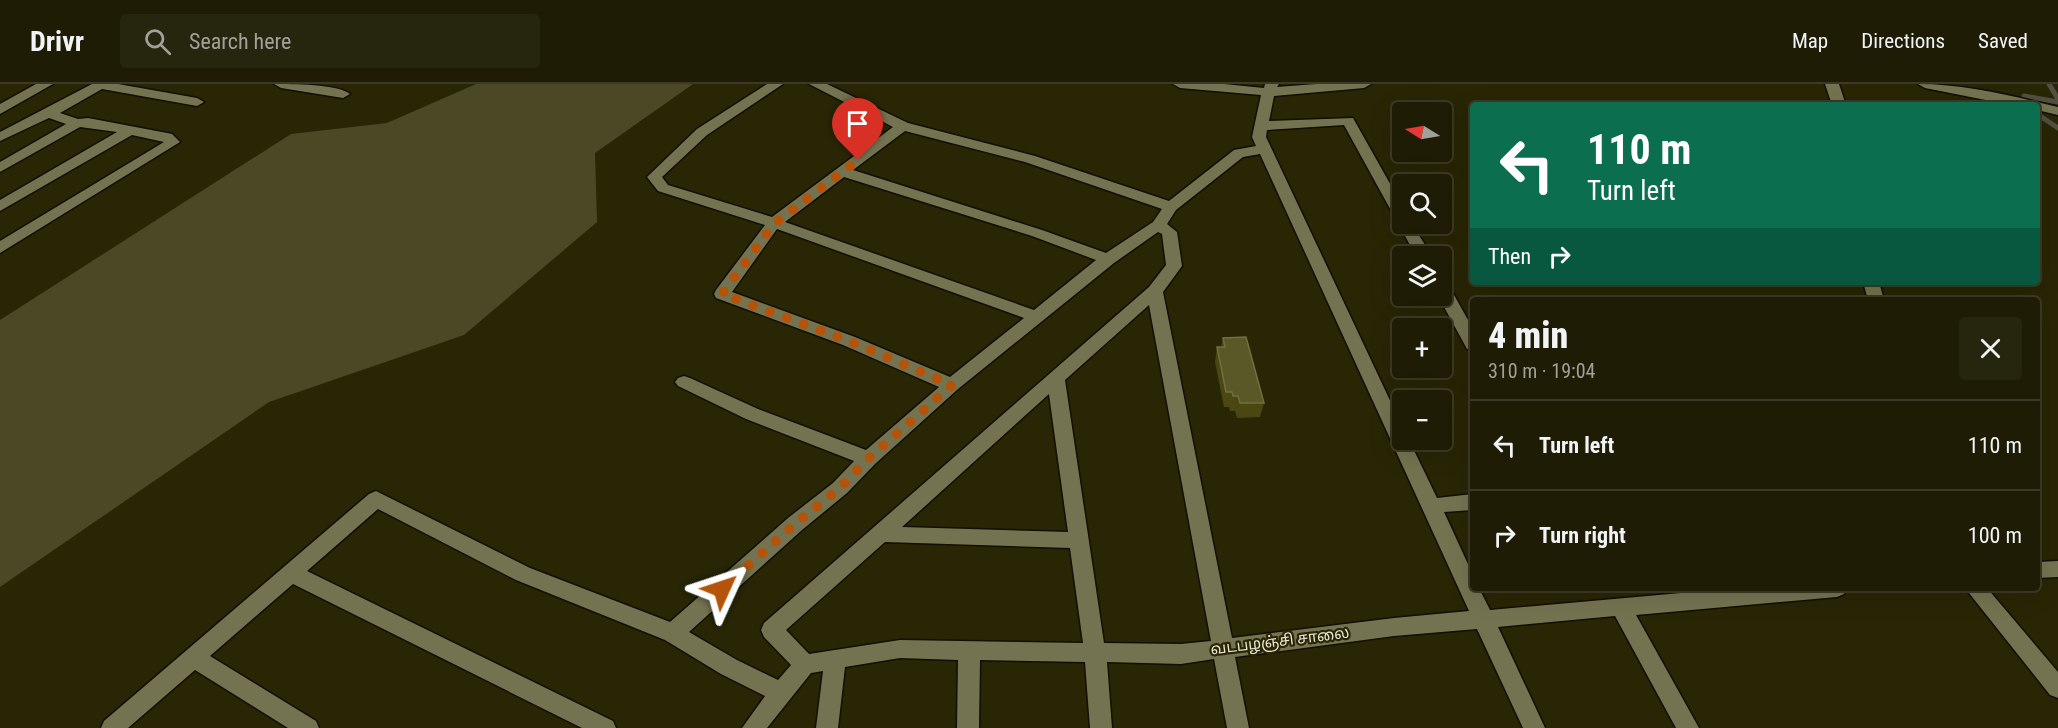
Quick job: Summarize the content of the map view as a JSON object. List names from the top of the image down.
{
  "streets": {
    "street": ["வடபழஞ்சி சாலை"]
  },
  "north": "left",
  "page": {
    "header": "Drivr",
    "search": "Search here",
    "nav": ["Map", "Directions", "Saved"],
    "map_buttons": ["+", "−"],
    "turn": ["110 m", "Turn left"],
    "then": "Then",
    "heading": ["4 min", "310 m · 19:04"],
    "list": [
      {
        "name": "Turn left",
        "value": "110 m"
      },
      {
        "name": "Turn right",
        "value": "100 m"
      }
    ]
  }
}
